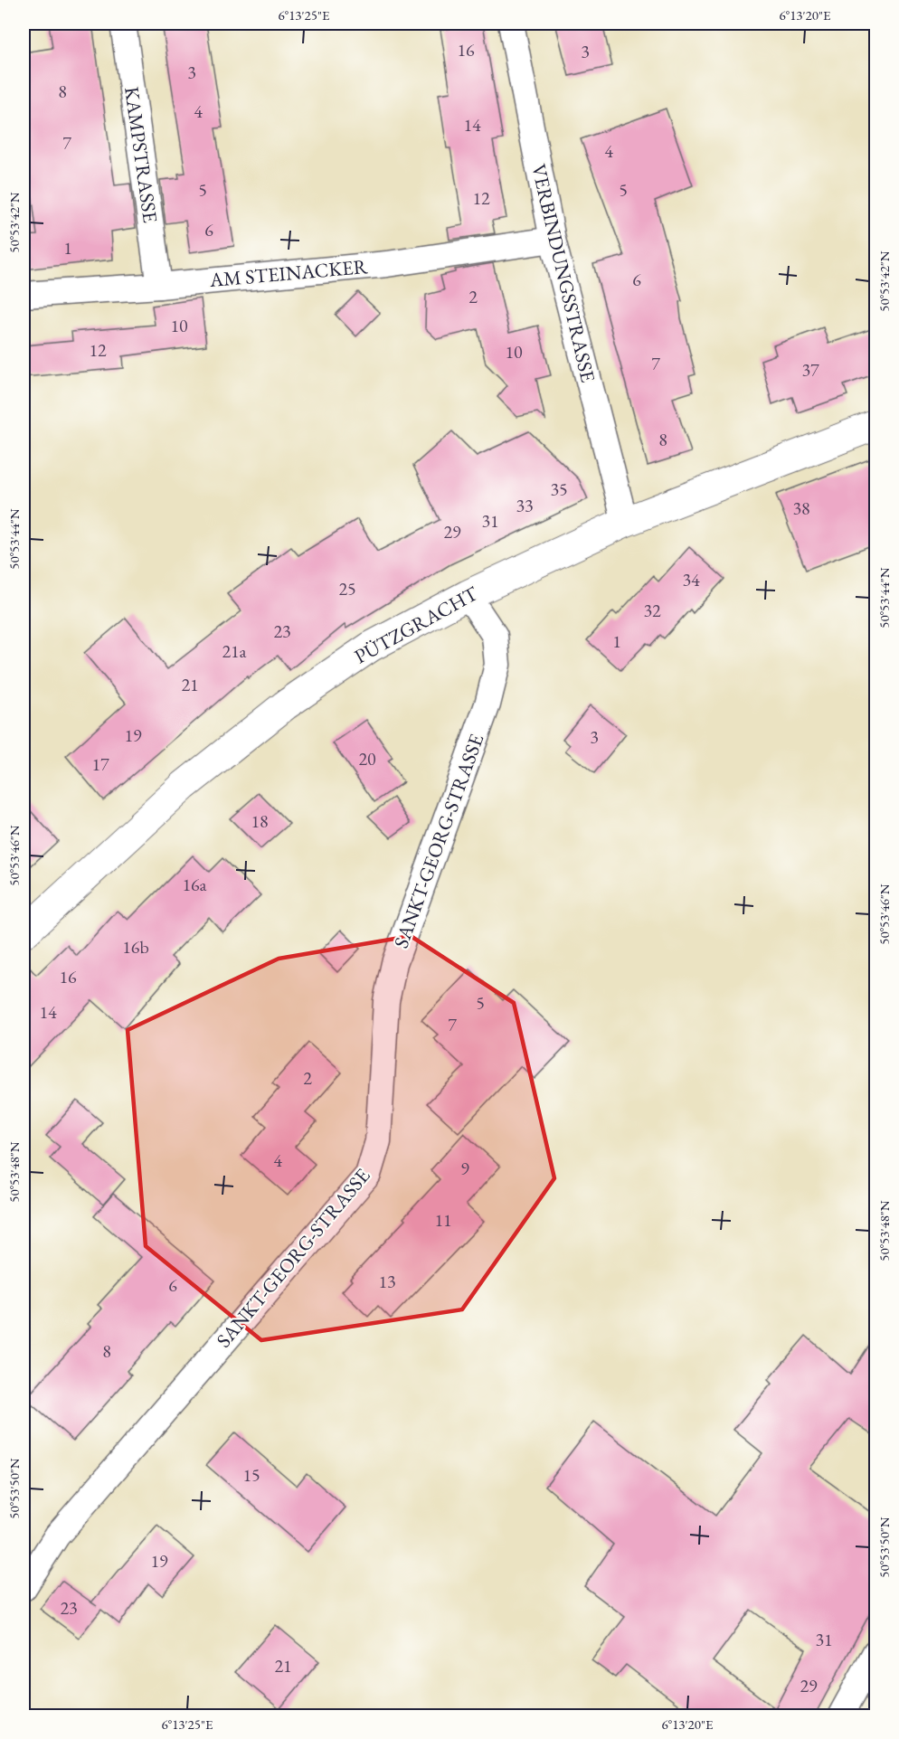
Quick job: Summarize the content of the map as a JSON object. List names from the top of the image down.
{
  "streets": {
    "main road": ["PÜTZGRACHT"],
    "street": [
      "KAMPSTRASSE",
      "AM STEINACKER",
      "VERBINDUNGSSTRASSE",
      "SANKT-GEORG-STRASSE"
    ]
  },
  "crossings": [
    ["KAMPSTRASSE", "AM STEINACKER"],
    ["AM STEINACKER", "VERBINDUNGSSTRASSE"],
    ["VERBINDUNGSSTRASSE", "PÜTZGRACHT"],
    ["PÜTZGRACHT", "SANKT-GEORG-STRASSE"]
  ],
  "house_numbers": [
    "16",
    "3",
    "3",
    "8",
    "4",
    "14",
    "7",
    "4",
    "5",
    "5",
    "12",
    "6",
    "1",
    "6",
    "2",
    "10",
    "12",
    "10",
    "7",
    "37",
    "8",
    "35",
    "33",
    "38",
    "31",
    "29",
    "34",
    "25",
    "32",
    "23",
    "1",
    "21a",
    "21",
    "19",
    "3",
    "20",
    "17",
    "18",
    "16a",
    "16b",
    "16",
    "5",
    "14",
    "7",
    "2",
    "4",
    "9",
    "11",
    "13",
    "6",
    "8",
    "15",
    "19",
    "23",
    "31",
    "21",
    "29"
  ],
  "coordinates": [
    "6°13'25\"E",
    "6°13'20\"E",
    "50°53'42\"N",
    "50°53'44\"N",
    "50°53'46\"N",
    "50°53'48\"N",
    "50°53'50\"N"
  ]
}
